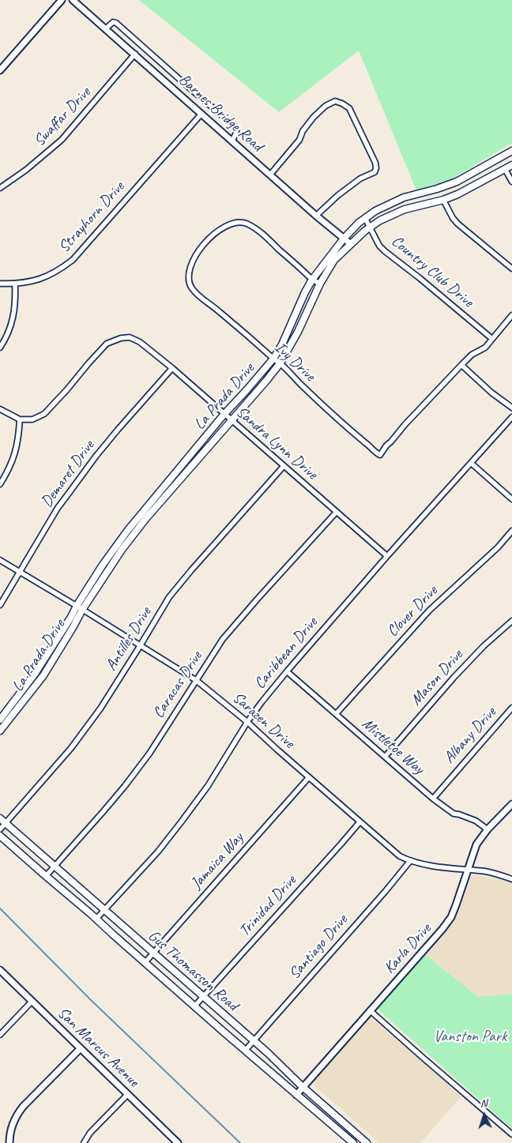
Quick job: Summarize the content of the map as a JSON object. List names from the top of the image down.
{
  "streets": {
    "main road": ["La Prada Drive", "Gus Thomasson Road"],
    "street": [
      "Barnes Bridge Road",
      "Swaffar Drive",
      "Strayhorn Drive",
      "Country Club Drive",
      "Ivy Drive",
      "Sandra Lynn Drive",
      "Demaret Drive",
      "Clover Drive",
      "Antilles Drive",
      "Caribbean Drive",
      "Mason Drive",
      "Caracas Drive",
      "Sarazen Drive",
      "Albany Drive",
      "Mistletoe Way",
      "Jamaica Way",
      "Trinidad Drive",
      "Santiago Drive",
      "Karla Drive",
      "San Marcus Avenue"
    ]
  },
  "crossings": [
    ["Barnes Bridge Road", "Swaffar Drive"],
    ["Barnes Bridge Road", "Strayhorn Drive"],
    ["Barnes Bridge Road", "La Prada Drive"],
    ["Country Club Drive", "Ivy Drive"],
    ["Country Club Drive", "La Prada Drive"],
    ["Ivy Drive", "La Prada Drive"],
    ["La Prada Drive", "Sandra Lynn Drive"],
    ["La Prada Drive", "Sarazen Drive"],
    ["Sandra Lynn Drive", "Demaret Drive"],
    ["Sandra Lynn Drive", "Antilles Drive"],
    ["Sandra Lynn Drive", "Caribbean Drive"],
    ["Sandra Lynn Drive", "Caracas Drive"],
    ["Demaret Drive", "Sarazen Drive"],
    ["Clover Drive", "Mistletoe Way"],
    ["Antilles Drive", "Sarazen Drive"],
    ["Antilles Drive", "Gus Thomasson Road"],
    ["Caribbean Drive", "Sarazen Drive"],
    ["Caribbean Drive", "Mistletoe Way"],
    ["Caribbean Drive", "Gus Thomasson Road"],
    ["Mason Drive", "Mistletoe Way"],
    ["Caracas Drive", "Sarazen Drive"],
    ["Caracas Drive", "Gus Thomasson Road"],
    ["Sarazen Drive", "Jamaica Way"],
    ["Sarazen Drive", "Trinidad Drive"],
    ["Sarazen Drive", "Santiago Drive"],
    ["Sarazen Drive", "Karla Drive"],
    ["Albany Drive", "Mistletoe Way"],
    ["Mistletoe Way", "Karla Drive"],
    ["Jamaica Way", "Gus Thomasson Road"],
    ["Trinidad Drive", "Gus Thomasson Road"],
    ["Santiago Drive", "Gus Thomasson Road"],
    ["Karla Drive", "Gus Thomasson Road"]
  ],
  "parks": ["Vanston Park"],
  "north": "top"
}
